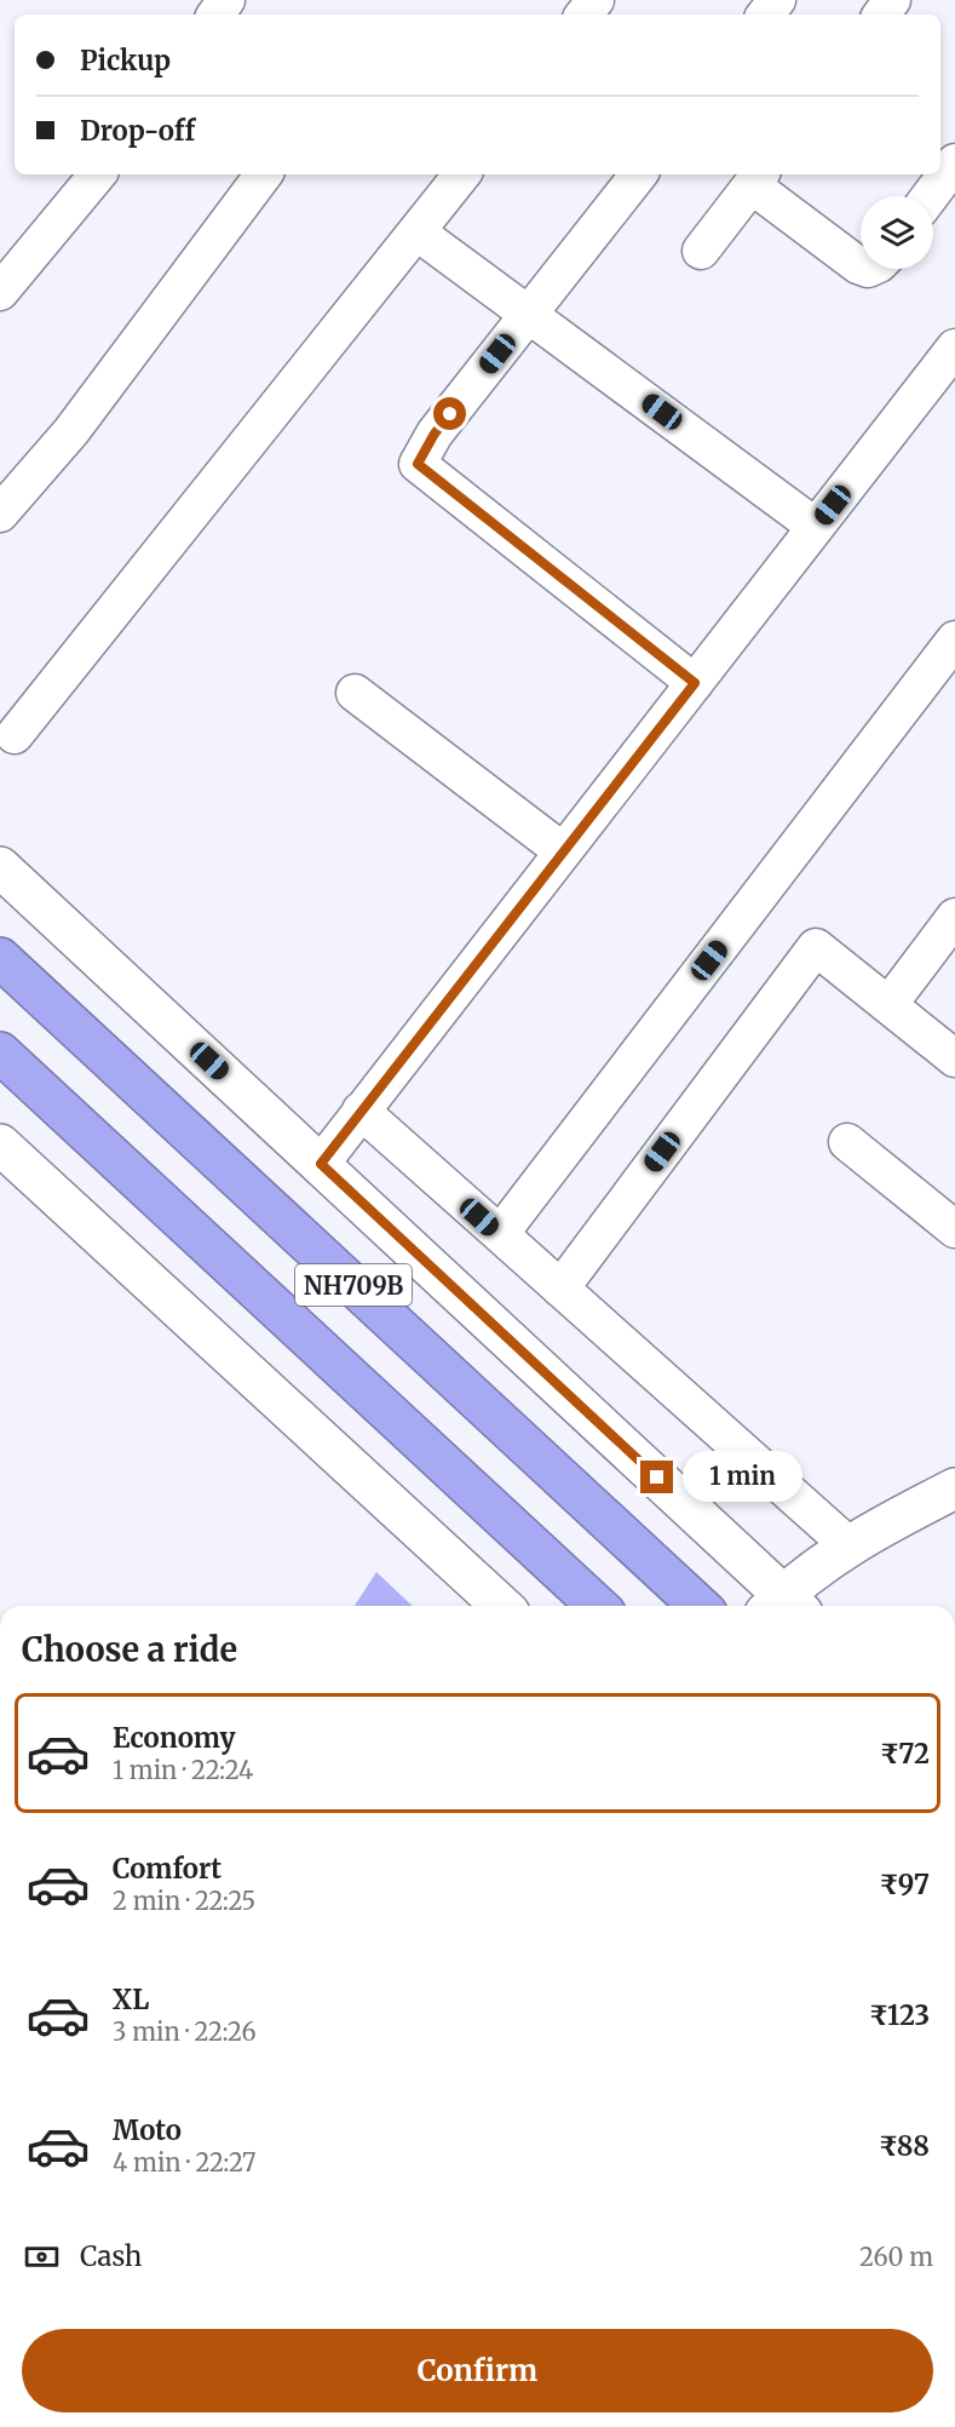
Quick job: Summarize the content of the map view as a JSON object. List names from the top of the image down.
{
  "streets": {
    "highway": ["NH709B"]
  },
  "page": {
    "banner": ["Pickup", "Drop-off"],
    "bubble": "1 min",
    "heading": "Choose a ride",
    "list": [
      {
        "name": "Economy",
        "note": "1 min · 22:24",
        "value": "₹72"
      },
      {
        "name": "Comfort",
        "note": "2 min · 22:25",
        "value": "₹97"
      },
      {
        "name": "XL",
        "note": "3 min · 22:26",
        "value": "₹123"
      },
      {
        "name": "Moto",
        "note": "4 min · 22:27",
        "value": "₹88"
      }
    ],
    "pay": ["Cash", "260 m"],
    "buttons": "Confirm"
  }
}
